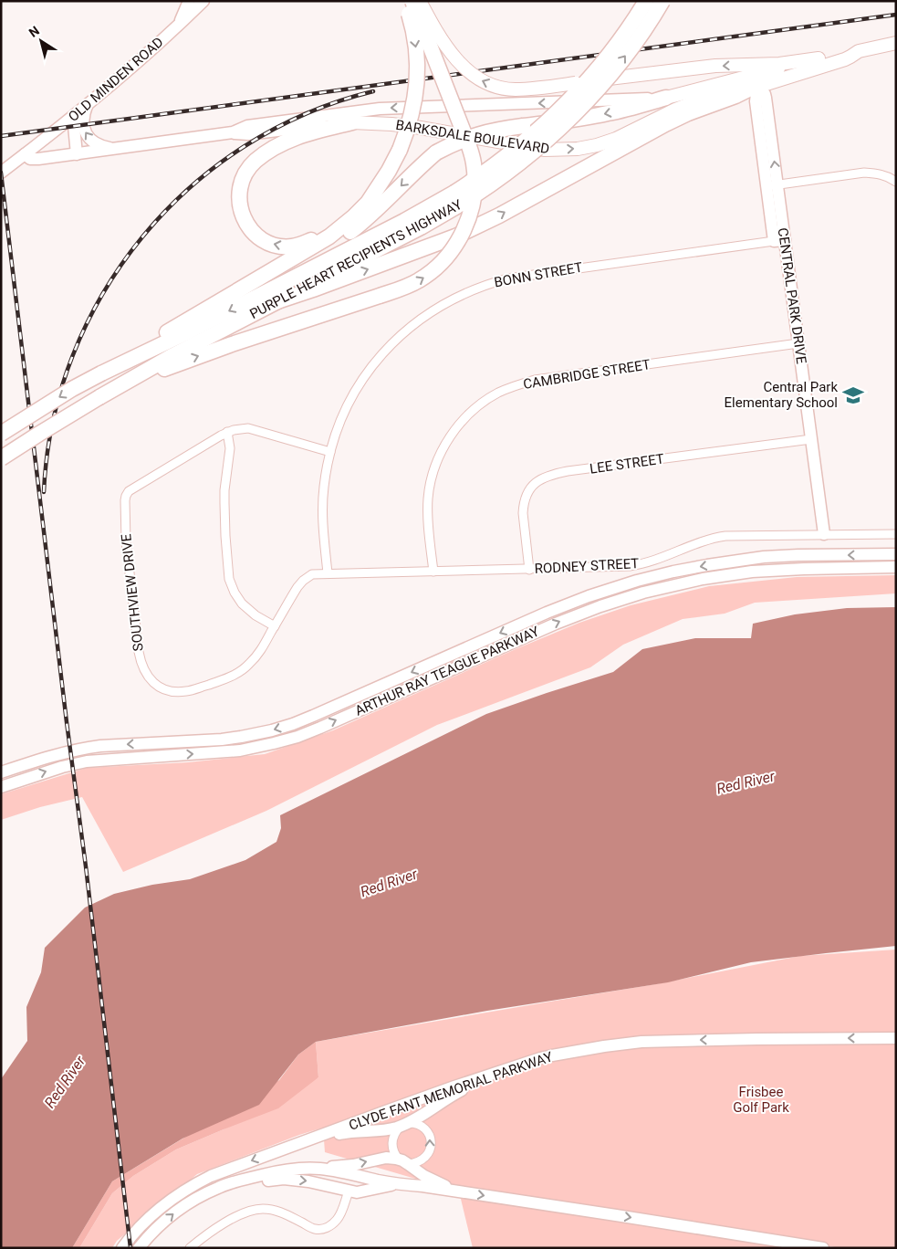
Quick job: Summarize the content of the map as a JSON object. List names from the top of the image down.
{
  "streets": {
    "highway": ["PURPLE HEART RECIPIENTS HIGHWAY"],
    "main road": [
      "OLD MINDEN ROAD",
      "BARKSDALE BOULEVARD",
      "CENTRAL PARK DRIVE",
      "ARTHUR RAY TEAGUE PARKWAY",
      "CLYDE FANT MEMORIAL PARKWAY"
    ],
    "street": [
      "BONN STREET",
      "CAMBRIDGE STREET",
      "LEE STREET",
      "RODNEY STREET",
      "SOUTHVIEW DRIVE"
    ]
  },
  "crossings": [
    ["OLD MINDEN ROAD", "BARKSDALE BOULEVARD"],
    ["BARKSDALE BOULEVARD", "CENTRAL PARK DRIVE"],
    ["BONN STREET", "CENTRAL PARK DRIVE"],
    ["BONN STREET", "RODNEY STREET"],
    ["BONN STREET", "SOUTHVIEW DRIVE"],
    ["CENTRAL PARK DRIVE", "CAMBRIDGE STREET"],
    ["CENTRAL PARK DRIVE", "LEE STREET"],
    ["CENTRAL PARK DRIVE", "RODNEY STREET"],
    ["CAMBRIDGE STREET", "RODNEY STREET"],
    ["LEE STREET", "RODNEY STREET"],
    ["RODNEY STREET", "SOUTHVIEW DRIVE"]
  ],
  "one_way": ["CLYDE FANT MEMORIAL PARKWAY"],
  "water": ["Red River"],
  "parks": ["Frisbee Golf Park"],
  "places": {
    "school or university": ["Central Park Elementary School"]
  },
  "north": "top left"
}
